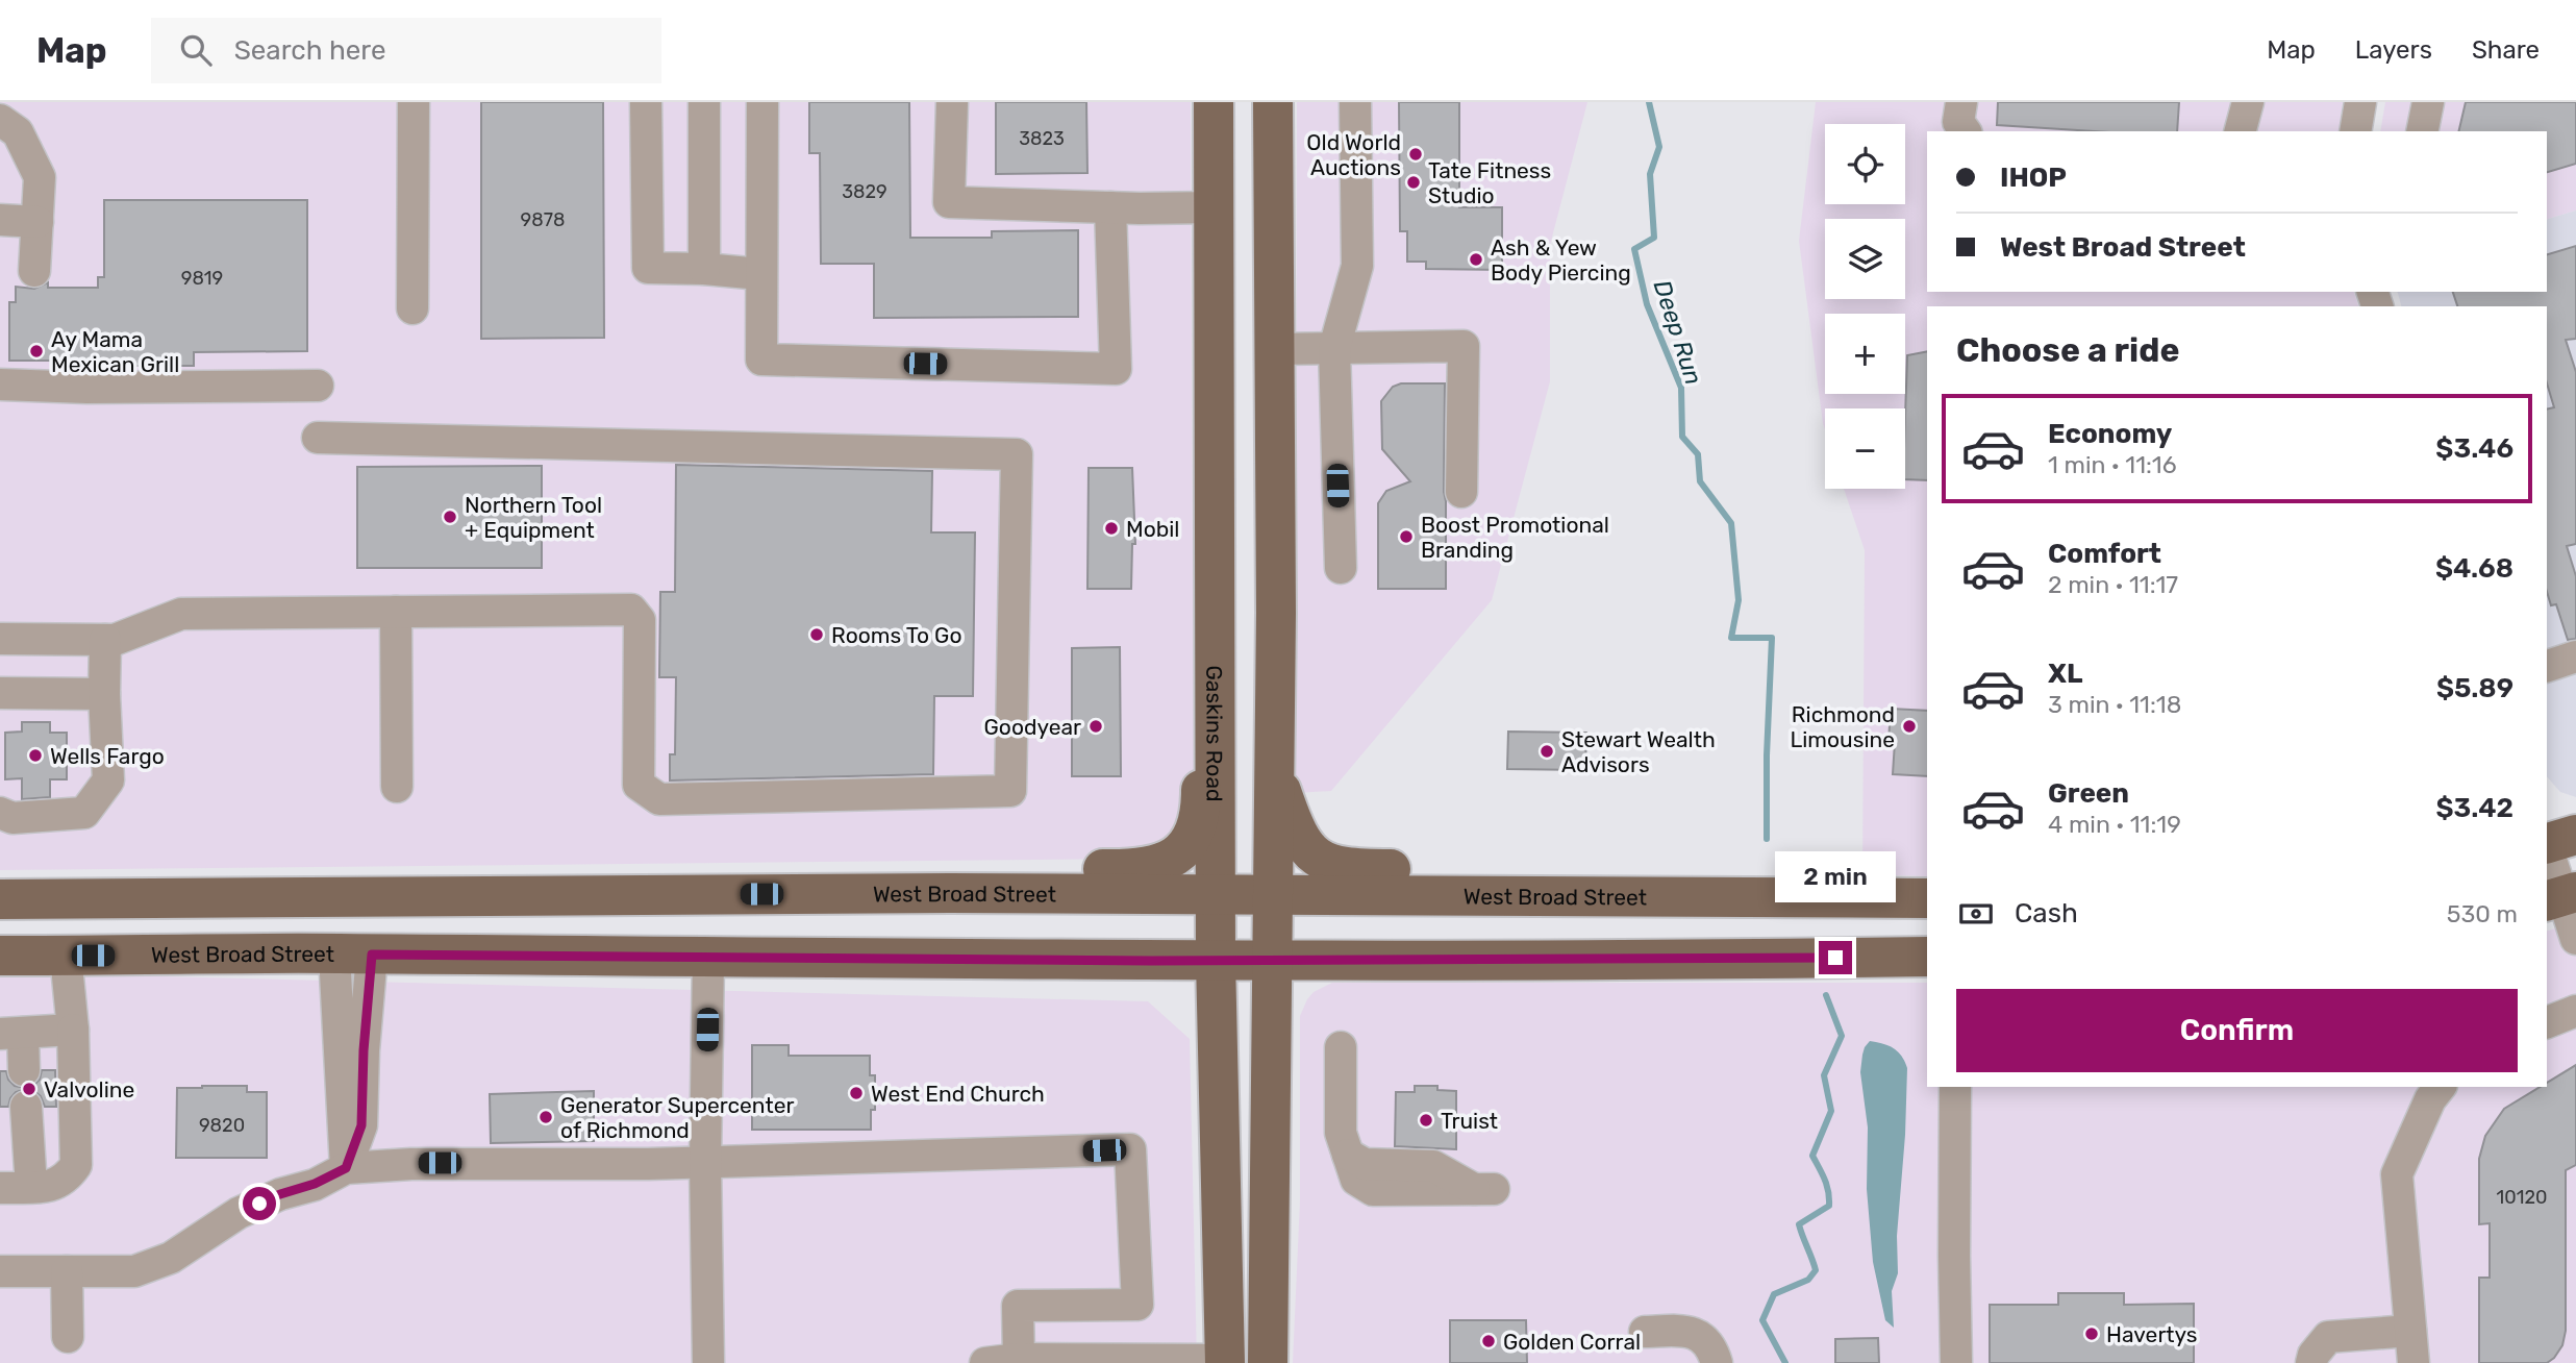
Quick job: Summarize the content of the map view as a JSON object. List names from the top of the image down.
{
  "streets": {
    "main road": ["Gaskins Road", "West Broad Street"]
  },
  "crossings": [
    ["Gaskins Road", "West Broad Street"]
  ],
  "water": ["Deep Run"],
  "places": [
    "Old World Auctions",
    "Tate Fitness Studio",
    "Ash & Yew Body Piercing",
    "Ay Mama Mexican Grill",
    "Northern Tool + Equipment",
    "Mobil",
    "Boost Promotional Branding",
    "Rooms To Go",
    "Goodyear",
    "Richmond Limousine",
    "Stewart Wealth Advisors",
    "Wells Fargo",
    "Valvoline",
    "West End Church",
    "Generator Supercenter of Richmond",
    "Truist",
    "Havertys",
    "Golden Corral"
  ],
  "house_numbers": [
    "3823",
    "3829",
    "9878",
    "9819",
    "9820",
    "10120"
  ],
  "page": {
    "header": "Map",
    "search": "Search here",
    "nav": ["Map", "Layers", "Share"],
    "map_buttons": ["+", "−"],
    "banner": ["IHOP", "West Broad Street"],
    "heading": "Choose a ride",
    "list": [
      {
        "name": "Economy",
        "note": "1 min · 11:16",
        "value": "$3.46"
      },
      {
        "name": "Comfort",
        "note": "2 min · 11:17",
        "value": "$4.68"
      },
      {
        "name": "XL",
        "note": "3 min · 11:18",
        "value": "$5.89"
      },
      {
        "name": "Green",
        "note": "4 min · 11:19",
        "value": "$3.42"
      }
    ],
    "bubble": "2 min",
    "pay": ["Cash", "530 m"],
    "buttons": "Confirm"
  }
}
